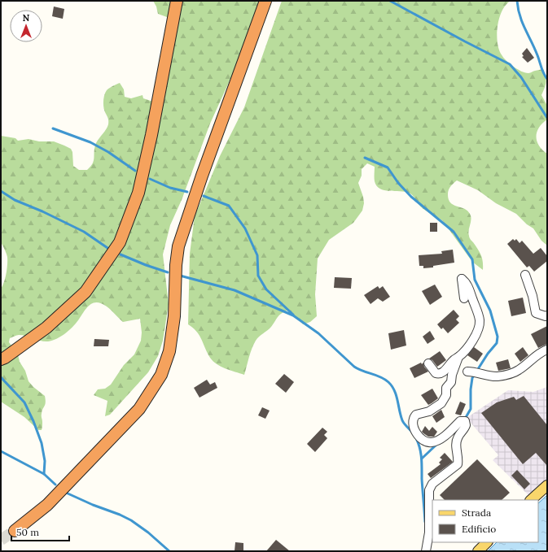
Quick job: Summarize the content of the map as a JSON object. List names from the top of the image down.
{
  "legend": ["Strada", "Edificio"],
  "scale_bar": "50 m",
  "north": "top"
}
